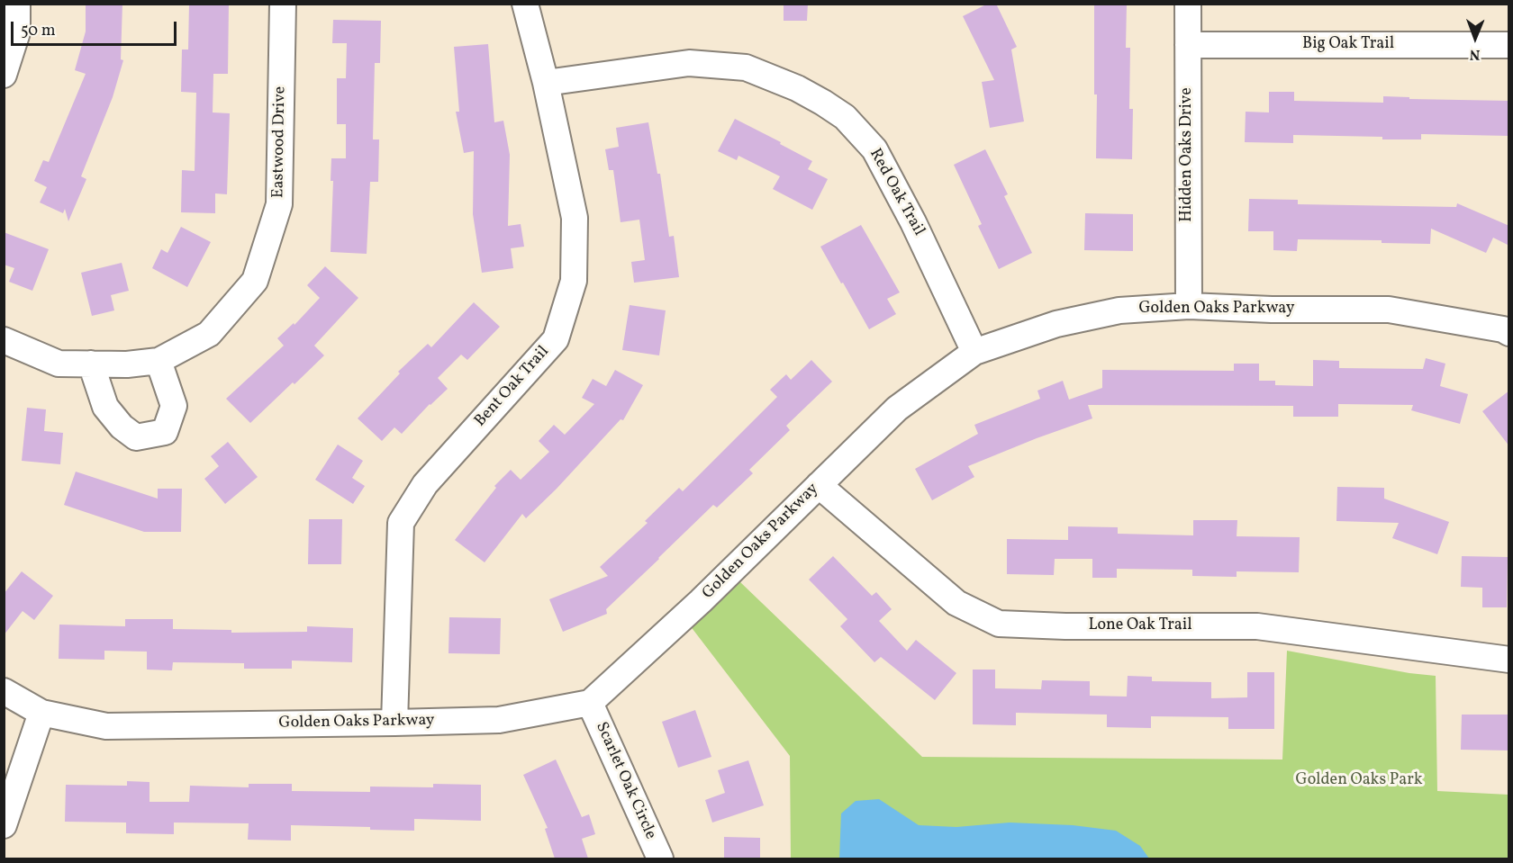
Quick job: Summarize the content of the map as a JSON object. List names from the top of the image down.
{
  "streets": {
    "street": [
      "Big Oak Trail",
      "Eastwood Drive",
      "Hidden Oaks Drive",
      "Red Oak Trail",
      "Golden Oaks Parkway",
      "Bent Oak Trail",
      "Lone Oak Trail",
      "Scarlet Oak Circle"
    ]
  },
  "crossings": [
    ["Big Oak Trail", "Hidden Oaks Drive"],
    ["Hidden Oaks Drive", "Golden Oaks Parkway"],
    ["Red Oak Trail", "Golden Oaks Parkway"],
    ["Red Oak Trail", "Bent Oak Trail"],
    ["Golden Oaks Parkway", "Bent Oak Trail"],
    ["Golden Oaks Parkway", "Lone Oak Trail"],
    ["Golden Oaks Parkway", "Scarlet Oak Circle"]
  ],
  "parks": ["Golden Oaks Park"],
  "scale_bar": "50 m",
  "north": "bottom"
}
